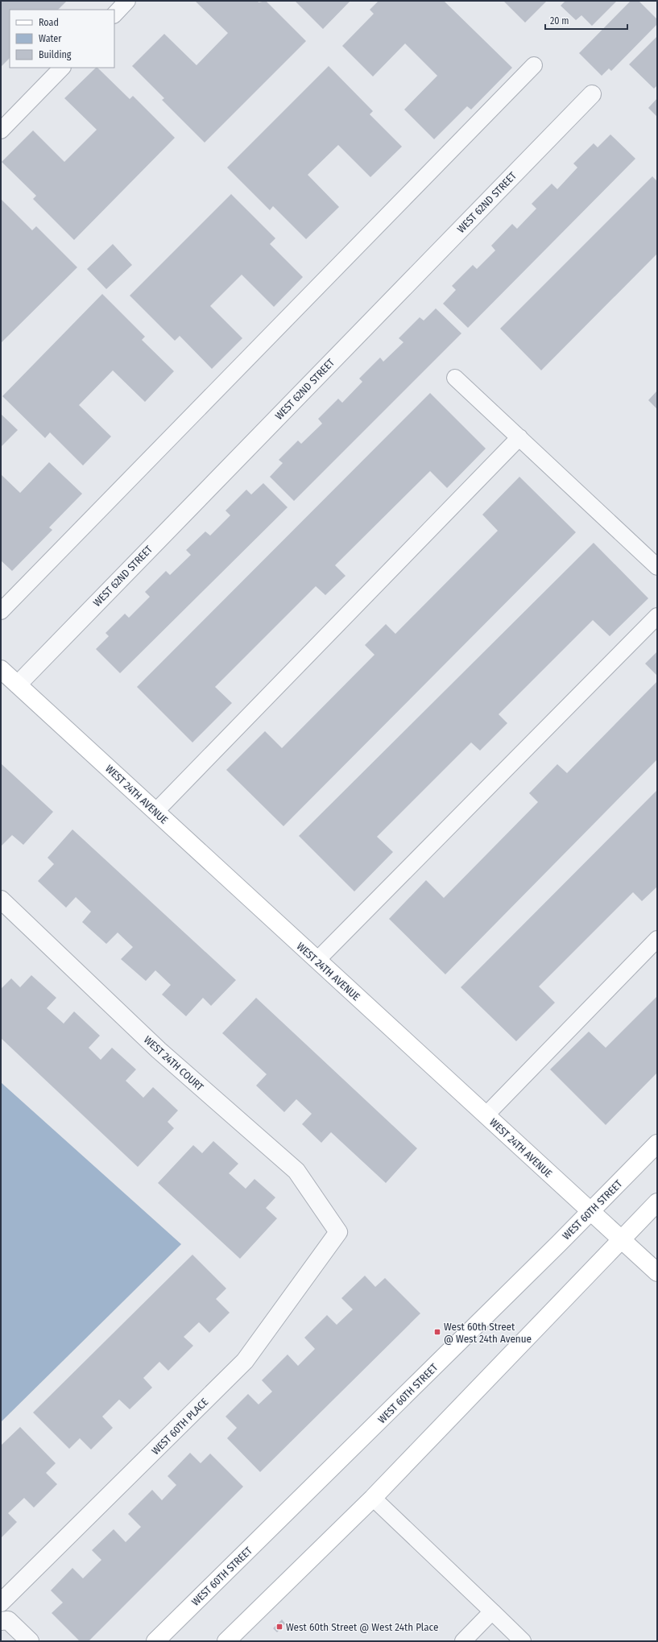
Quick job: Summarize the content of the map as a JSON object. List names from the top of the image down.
{
  "streets": {
    "street": [
      "WEST 62ND STREET",
      "WEST 24TH AVENUE",
      "WEST 24TH COURT",
      "WEST 60TH STREET",
      "WEST 60TH PLACE"
    ]
  },
  "crossings": [
    ["WEST 62ND STREET", "WEST 24TH AVENUE"],
    ["WEST 24TH AVENUE", "WEST 60TH STREET"],
    ["WEST 24TH COURT", "WEST 60TH PLACE"]
  ],
  "places": {
    "transit": ["West 60th Street @ West 24th Avenue", "West 60th Street @ West 24th Place"]
  },
  "legend": ["Road", "Water", "Building"],
  "scale_bar": "20 m"
}
